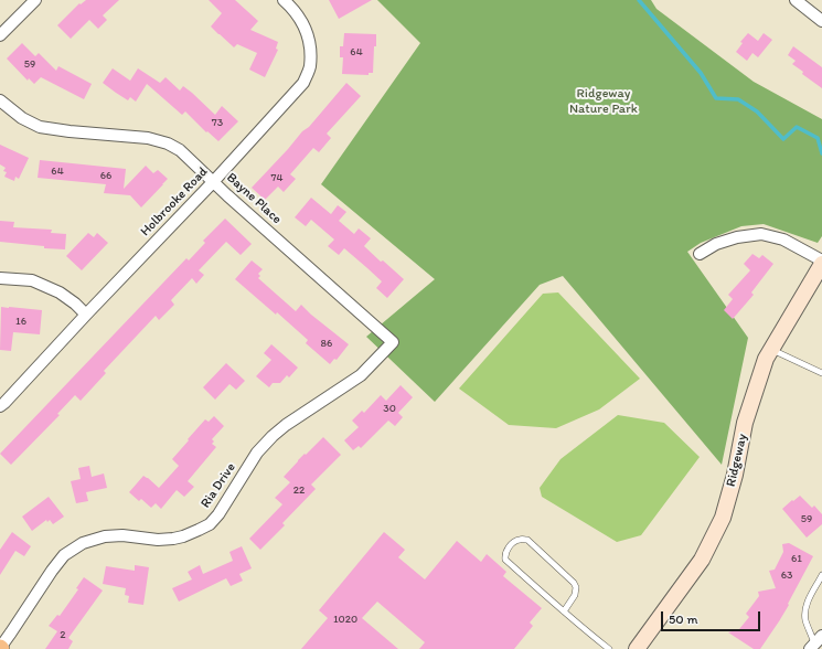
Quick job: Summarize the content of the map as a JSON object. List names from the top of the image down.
{
  "streets": {
    "street": [
      "Bayne Place",
      "Holbrooke Road",
      "Ridgeway",
      "Ria Drive"
    ]
  },
  "crossings": [
    ["Bayne Place", "Holbrooke Road"],
    ["Bayne Place", "Ria Drive"]
  ],
  "parks": ["Ridgeway Nature Park"],
  "house_numbers": [
    "64",
    "59",
    "73",
    "64",
    "66",
    "74",
    "16",
    "86",
    "30",
    "22",
    "59",
    "61",
    "63",
    "1020",
    "2"
  ],
  "scale_bar": "50 m"
}
